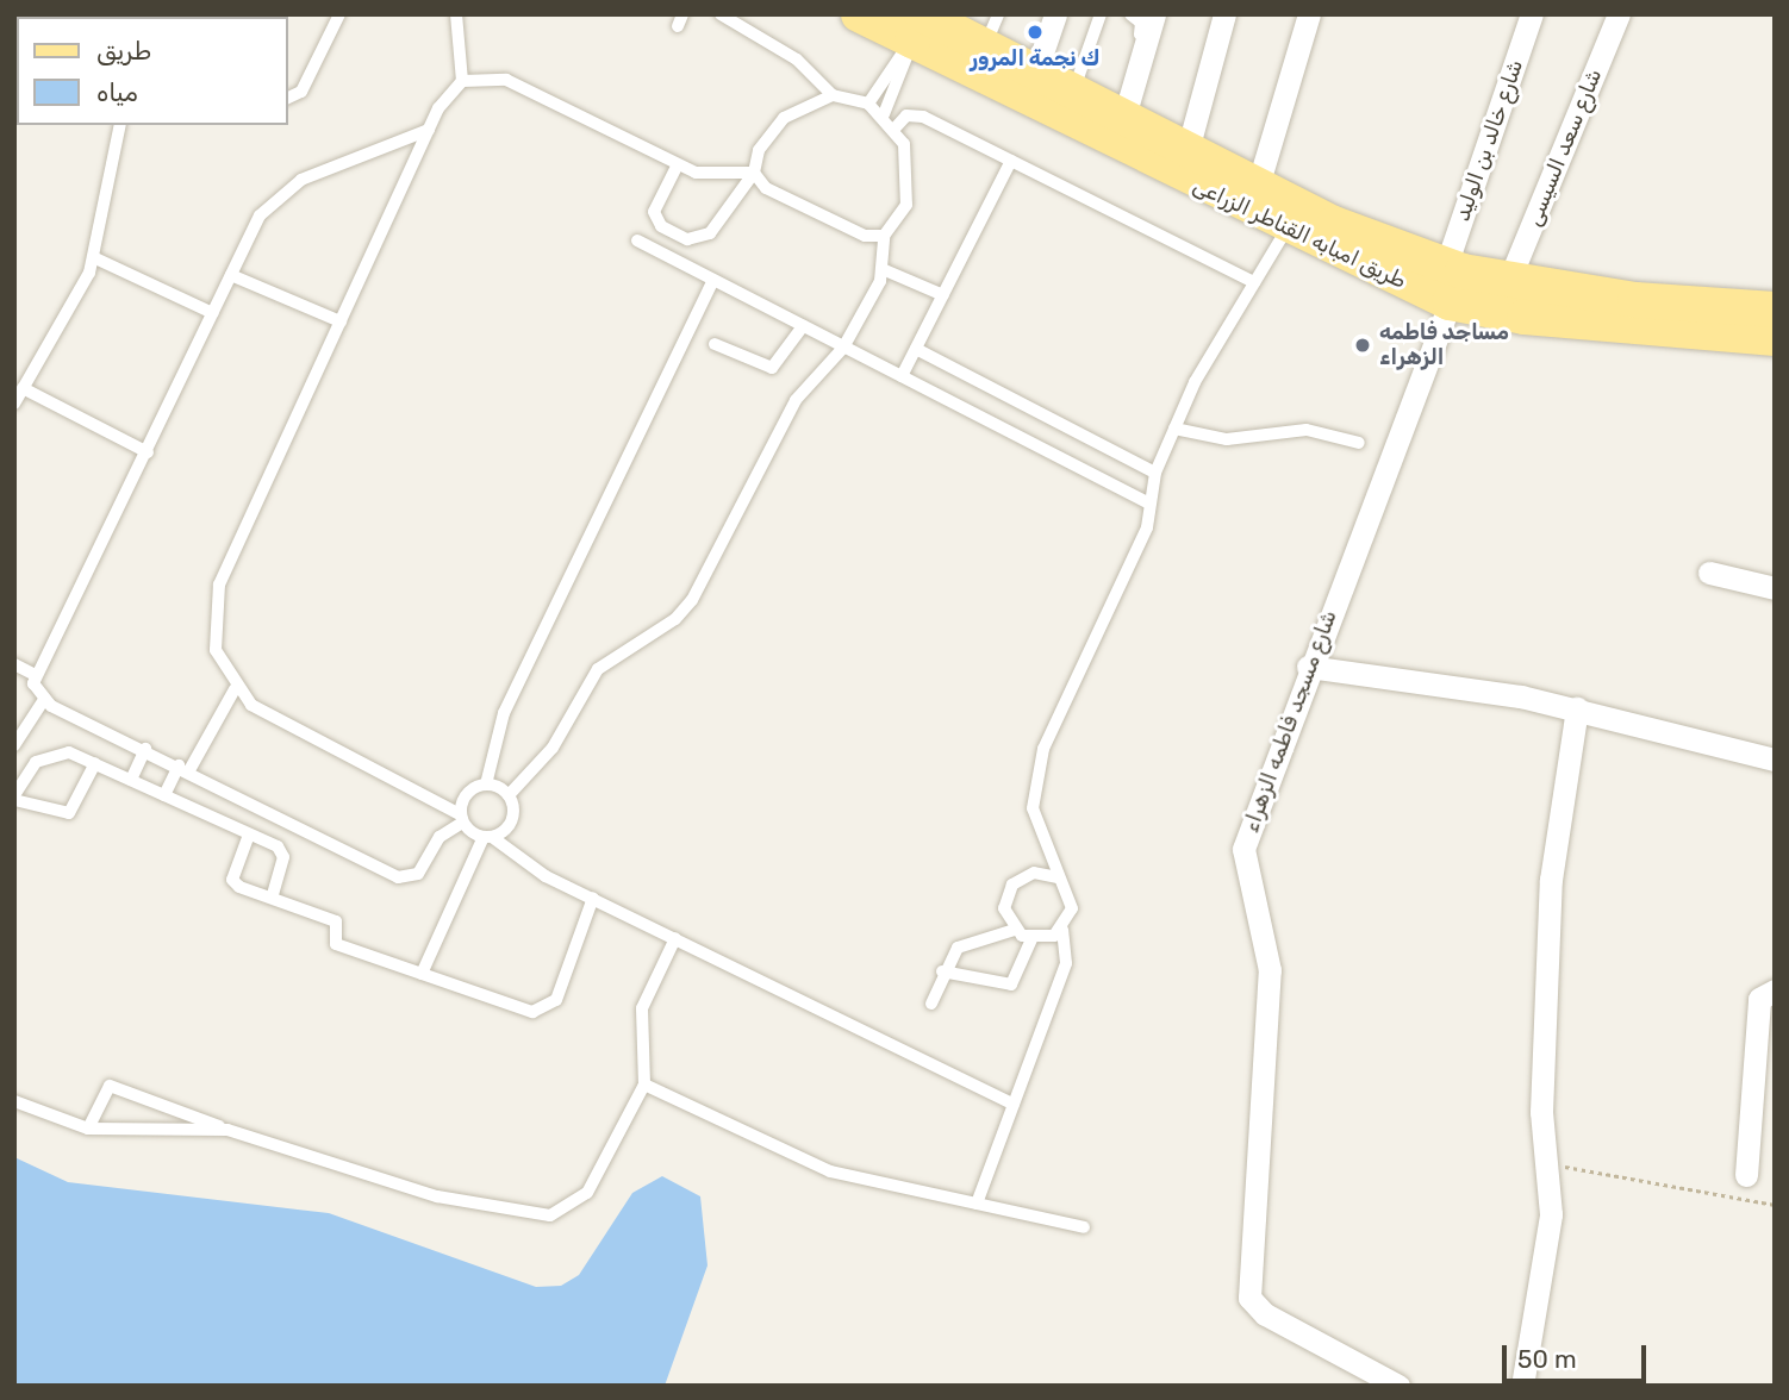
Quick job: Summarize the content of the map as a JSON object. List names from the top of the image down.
{
  "streets": {
    "main road": ["طريق امبابه القناطر الزراعى"],
    "street": ["شارع خالد بن الوليد", "شارع سعد السيسى", "شارع مسجد فاطمه الزهراء"]
  },
  "crossings": [
    ["شارع خالد بن الوليد", "طريق امبابه القناطر الزراعى"],
    ["شارع سعد السيسى", "طريق امبابه القناطر الزراعى"],
    ["طريق امبابه القناطر الزراعى", "شارع مسجد فاطمه الزهراء"]
  ],
  "places": ["ك نجمة المرور", "مساجد فاطمه الزهراء"],
  "legend": ["طريق", "مياه"],
  "scale_bar": "50 m"
}
